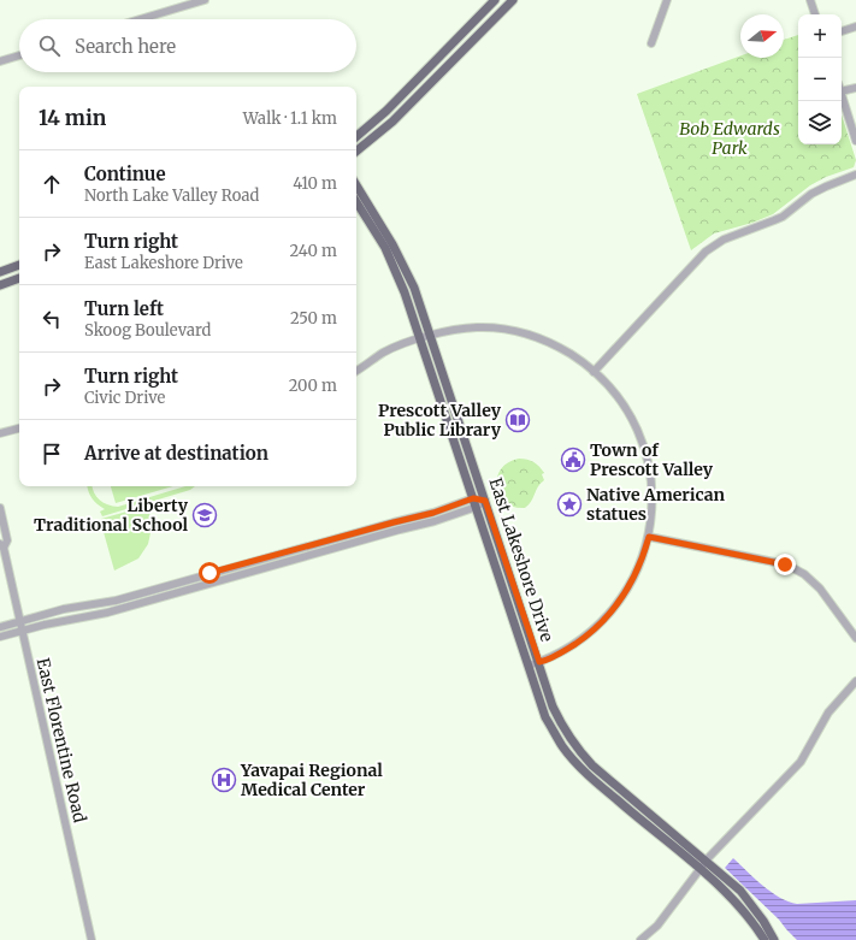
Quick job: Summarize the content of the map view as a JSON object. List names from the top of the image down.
{
  "streets": {
    "main road": ["East Lakeshore Drive"],
    "street": ["East Florentine Road"]
  },
  "parks": ["Bob Edwards Park"],
  "places": {
    "library": ["Prescott Valley Public Library"],
    "public building": ["Town of Prescott Valley"],
    "place": ["Native American statues"],
    "school or university": ["Liberty Traditional School"],
    "hospital": ["Yavapai Regional Medical Center"]
  },
  "north": "right",
  "page": {
    "map_buttons": ["+", "−"],
    "search": "Search here",
    "heading": ["14 min", "Walk · 1.1 km"],
    "list": [
      ["Continue", "North Lake Valley Road", "410 m"],
      ["Turn right", "East Lakeshore Drive", "240 m"],
      ["Turn left", "Skoog Boulevard", "250 m"],
      ["Turn right", "Civic Drive", "200 m"],
      "Arrive at destination"
    ]
  }
}
